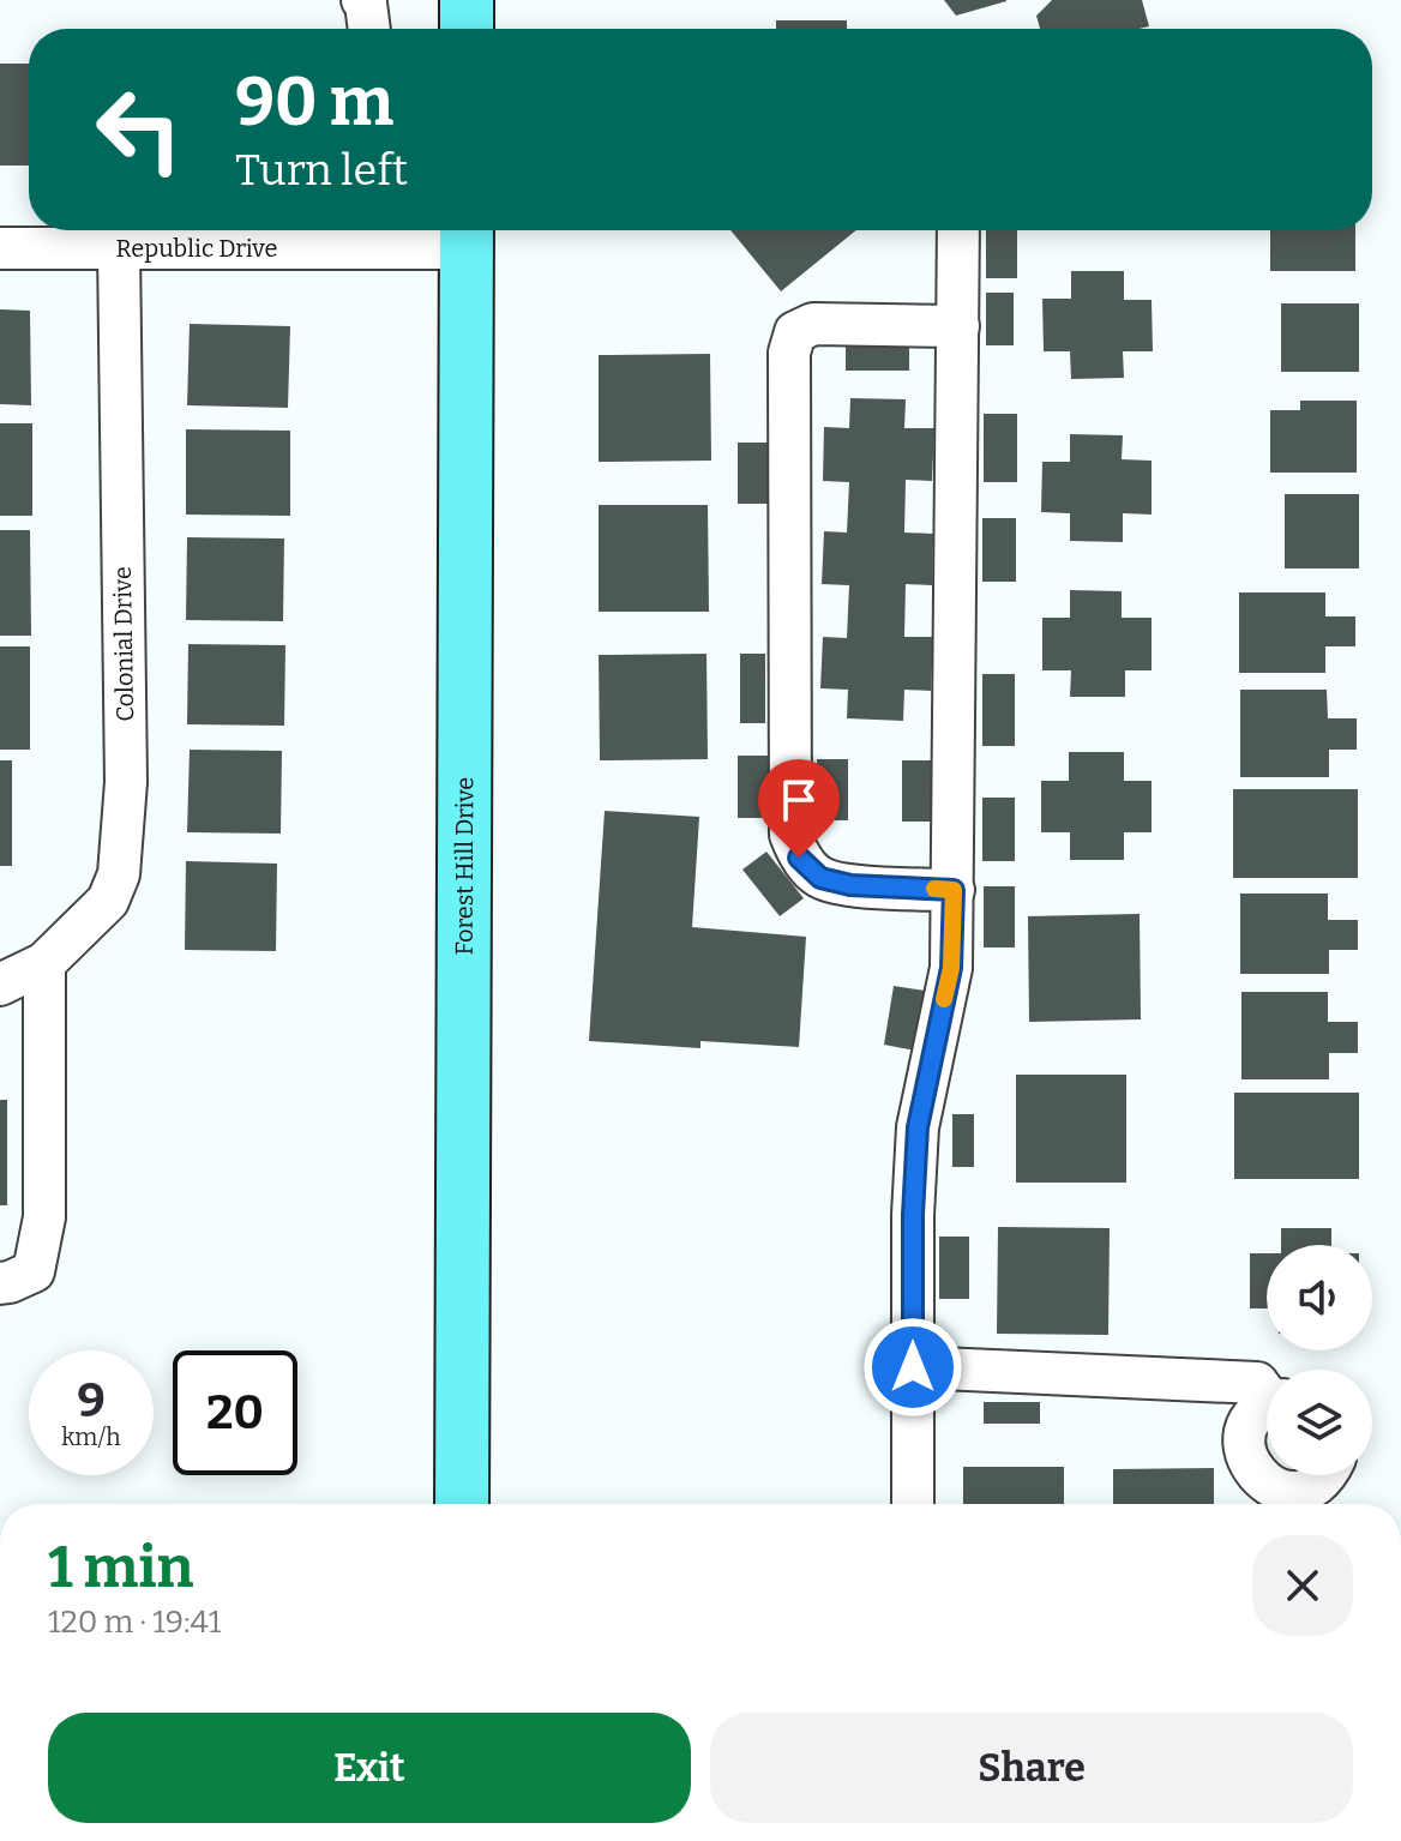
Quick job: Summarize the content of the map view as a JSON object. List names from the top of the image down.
{
  "streets": {
    "main road": ["Forest Hill Drive"],
    "street": ["Republic Drive", "Colonial Drive"]
  },
  "crossings": [
    ["Republic Drive", "Colonial Drive"]
  ],
  "page": {
    "turn": ["90 m", "Turn left"],
    "speed": "9 km/h",
    "limit": "20",
    "heading": ["1 min", "120 m · 19:41"],
    "buttons": ["Exit", "Share"]
  }
}
